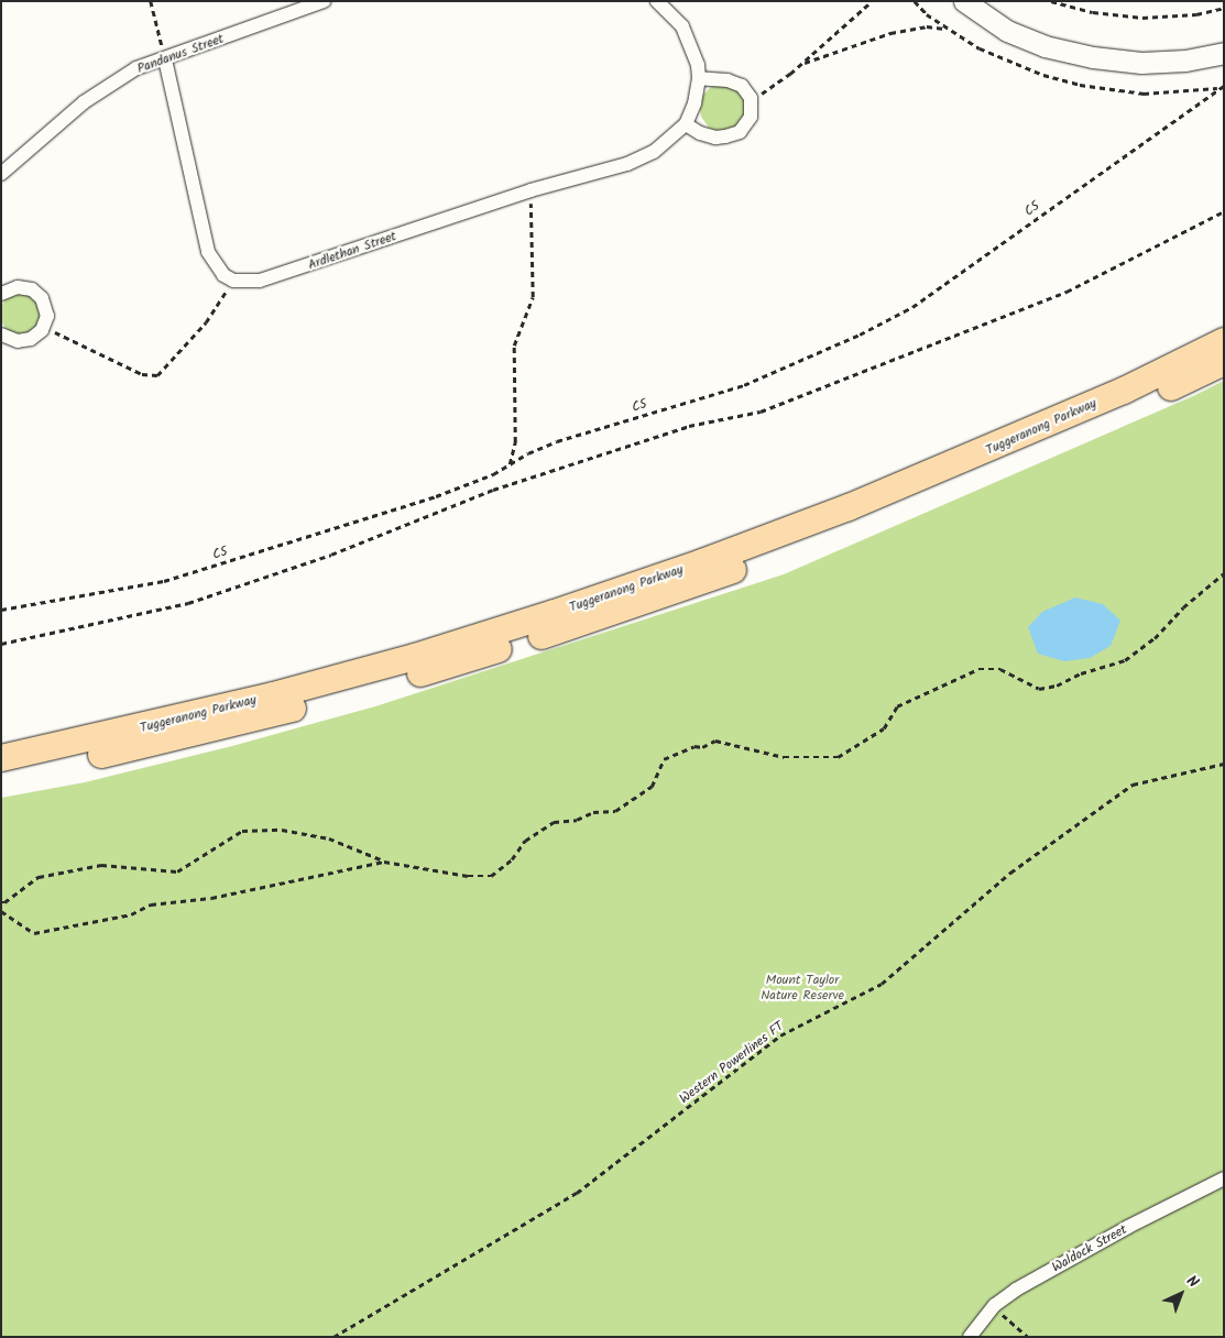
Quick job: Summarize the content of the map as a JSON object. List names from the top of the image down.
{
  "streets": {
    "highway": ["Tuggeranong Parkway"],
    "street": ["Pandanus Street", "Ardlethan Street", "Waldock Street"],
    "path": ["C5", "Western Powerlines FT"]
  },
  "parks": ["Mount Taylor Nature Reserve"],
  "north": "top right"
}
